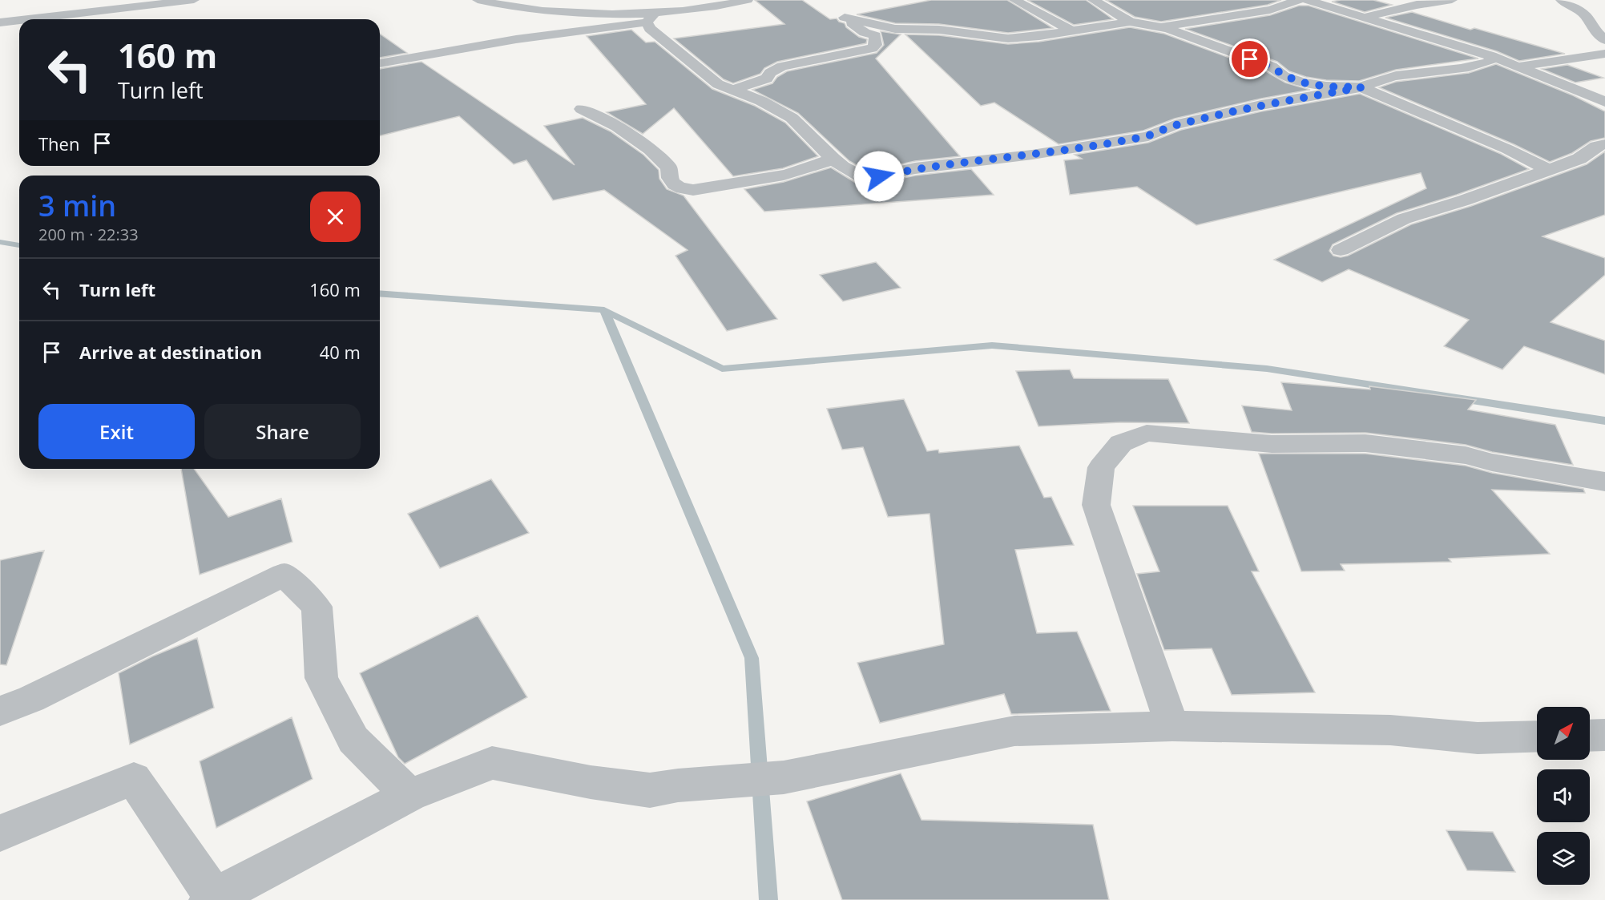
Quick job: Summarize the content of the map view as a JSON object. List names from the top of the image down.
{
  "north": "top right",
  "page": {
    "turn": ["160 m", "Turn left"],
    "then": "Then",
    "heading": ["3 min", "200 m · 22:33"],
    "list": [
      {
        "name": "Turn left",
        "value": "160 m"
      },
      {
        "name": "Arrive at destination",
        "value": "40 m"
      }
    ],
    "buttons": ["Exit", "Share"]
  }
}
